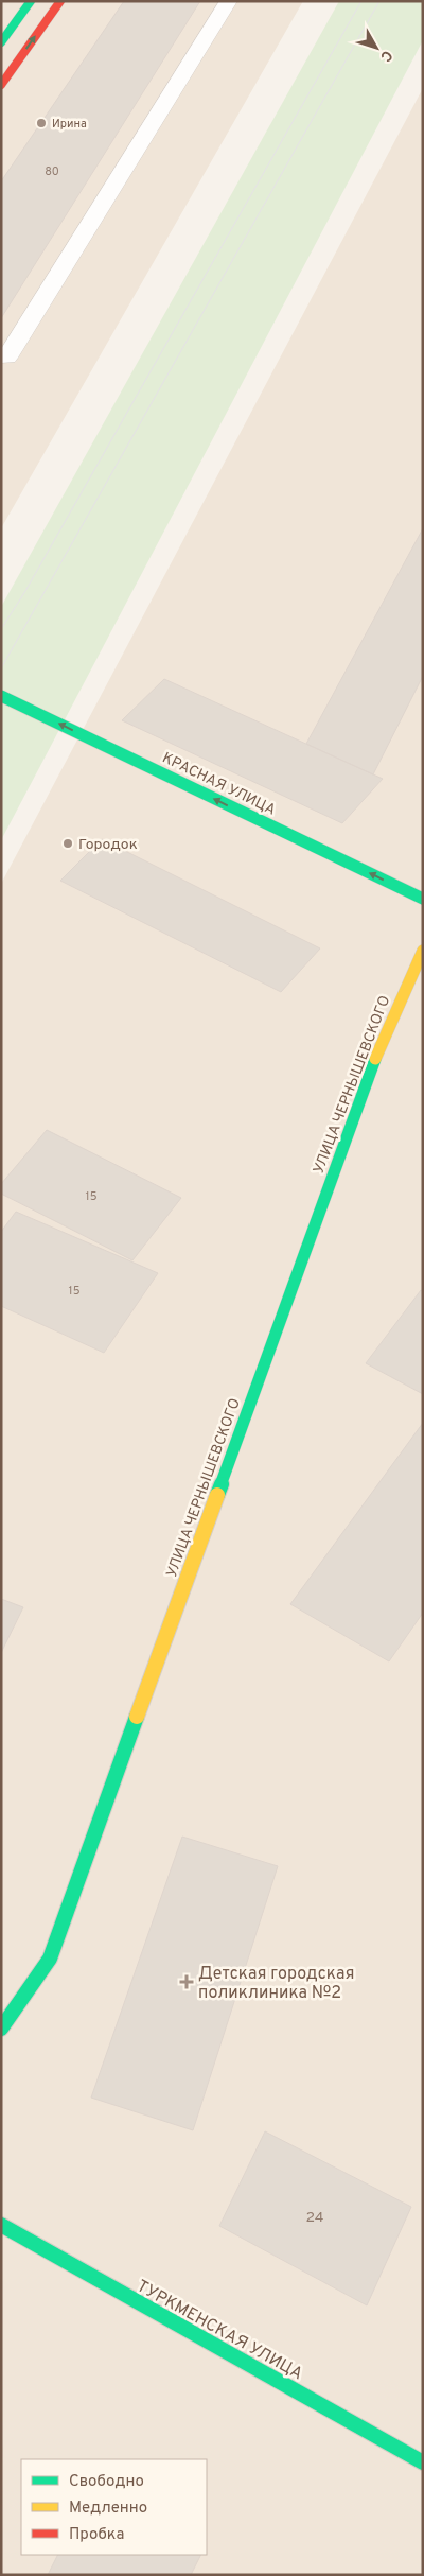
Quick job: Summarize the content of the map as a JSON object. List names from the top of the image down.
{
  "streets": {
    "street": ["КРАСНАЯ УЛИЦА", "УЛИЦА ЧЕРНЫШЕВСКОГО", "ТУРКМЕНСКАЯ УЛИЦА"]
  },
  "one_way": ["КРАСНАЯ УЛИЦА"],
  "places": {
    "other": ["Ирина", "Городок"],
    "health": ["Детская городская поликлиника №2"]
  },
  "house_numbers": [
    "80",
    "15",
    "15",
    "24"
  ],
  "legend": ["Свободно", "Медленно", "Пробка"],
  "north": "bottom right"
}
